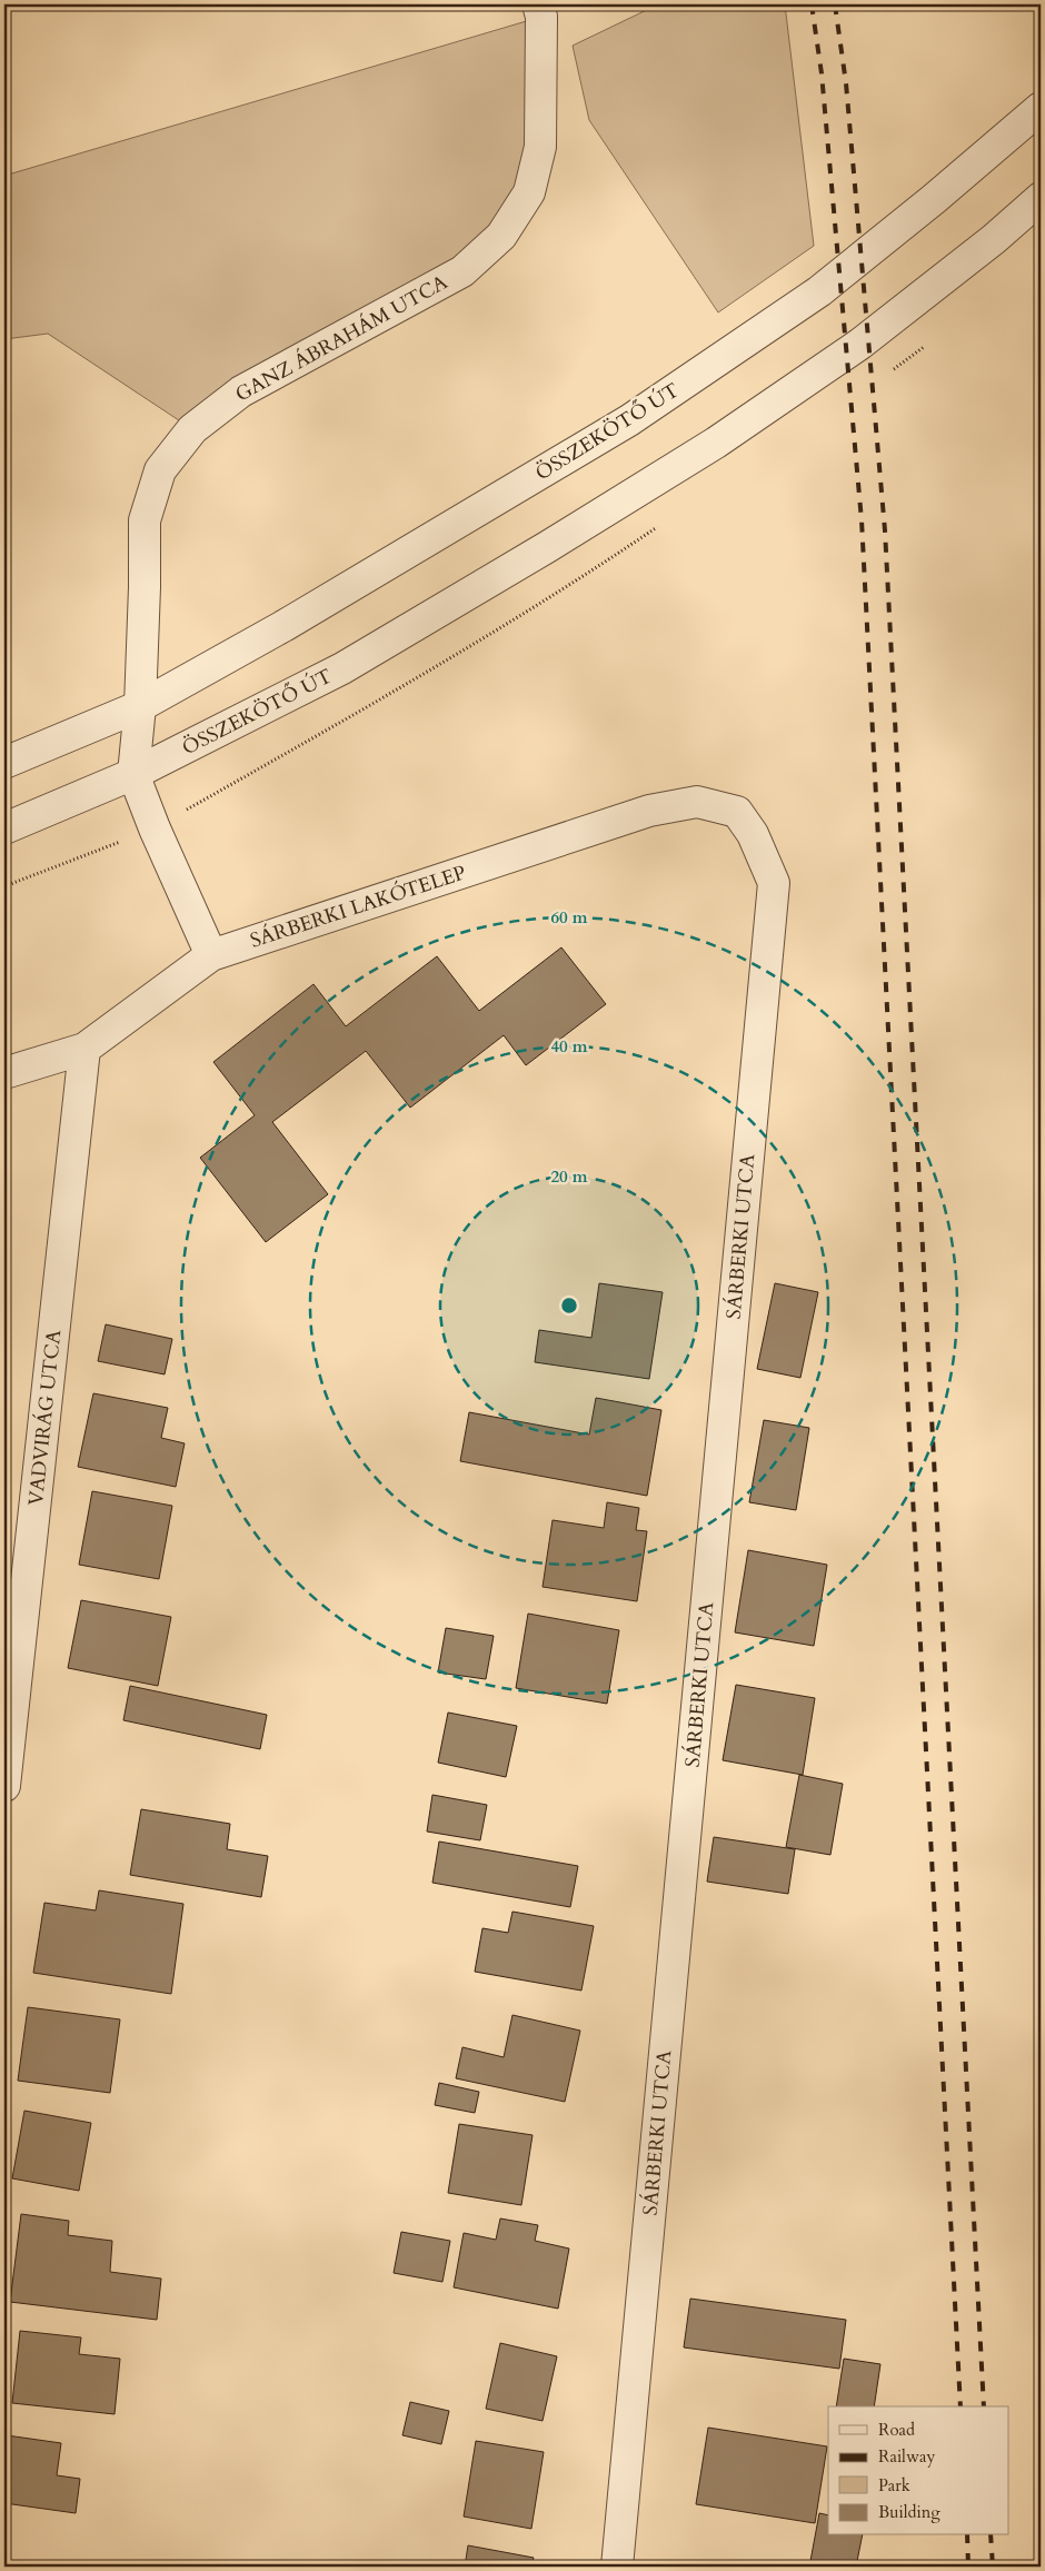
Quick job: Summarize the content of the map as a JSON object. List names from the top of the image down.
{
  "streets": {
    "street": [
      "GANZ ÁBRAHÁM UTCA",
      "ÖSSZEKÖTŐ ÚT",
      "SÁRBERKI LAKÓTELEP",
      "SÁRBERKI UTCA",
      "VADVIRÁG UTCA"
    ]
  },
  "crossings": [
    ["GANZ ÁBRAHÁM UTCA", "ÖSSZEKÖTŐ ÚT"],
    ["SÁRBERKI LAKÓTELEP", "SÁRBERKI UTCA"],
    ["SÁRBERKI LAKÓTELEP", "VADVIRÁG UTCA"]
  ],
  "legend": [
    "Road",
    "Railway",
    "Park",
    "Building"
  ],
  "rings": ["60 m", "40 m", "20 m"]
}
